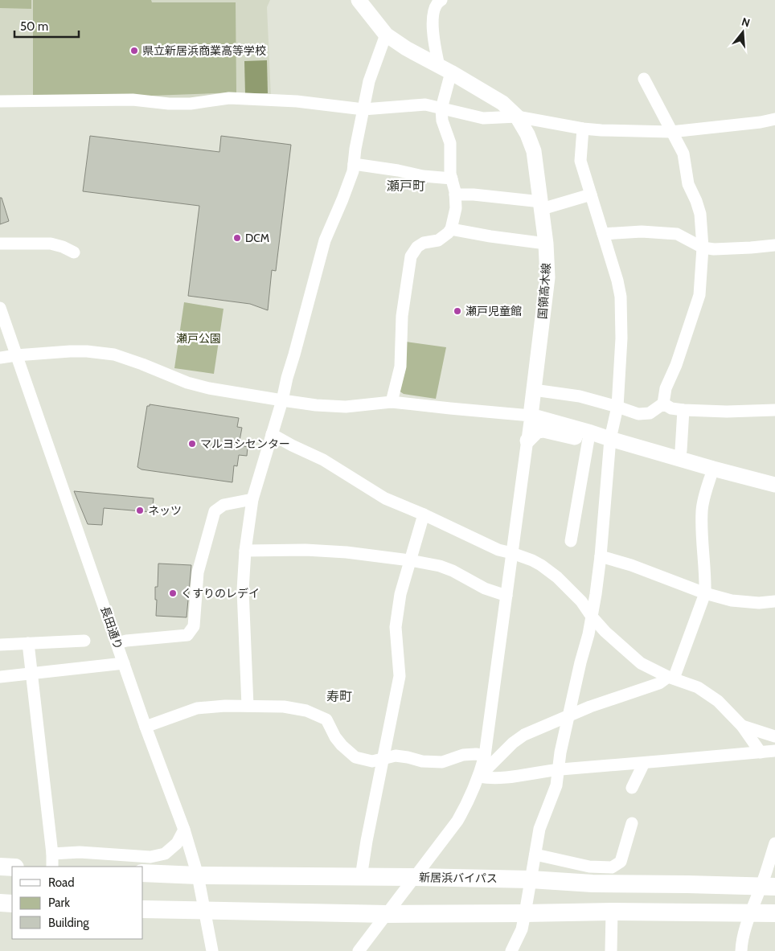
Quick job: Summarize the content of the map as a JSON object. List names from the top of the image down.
{
  "streets": {
    "highway": ["新居浜バイパス"],
    "main road": ["国領高木線"],
    "street": ["長田通り"]
  },
  "crossings": [
    ["長田通り", "新居浜バイパス"]
  ],
  "districts": ["瀬戸町", "寿町"],
  "parks": ["瀬戸公園"],
  "places": [
    "県立新居浜商業高等学校",
    "DCM",
    "瀬戸児童館",
    "マルヨシセンター",
    "ネッツ",
    "くすりのレデイ"
  ],
  "legend": ["Road", "Park", "Building"],
  "scale_bar": "50 m",
  "north": "top"
}
